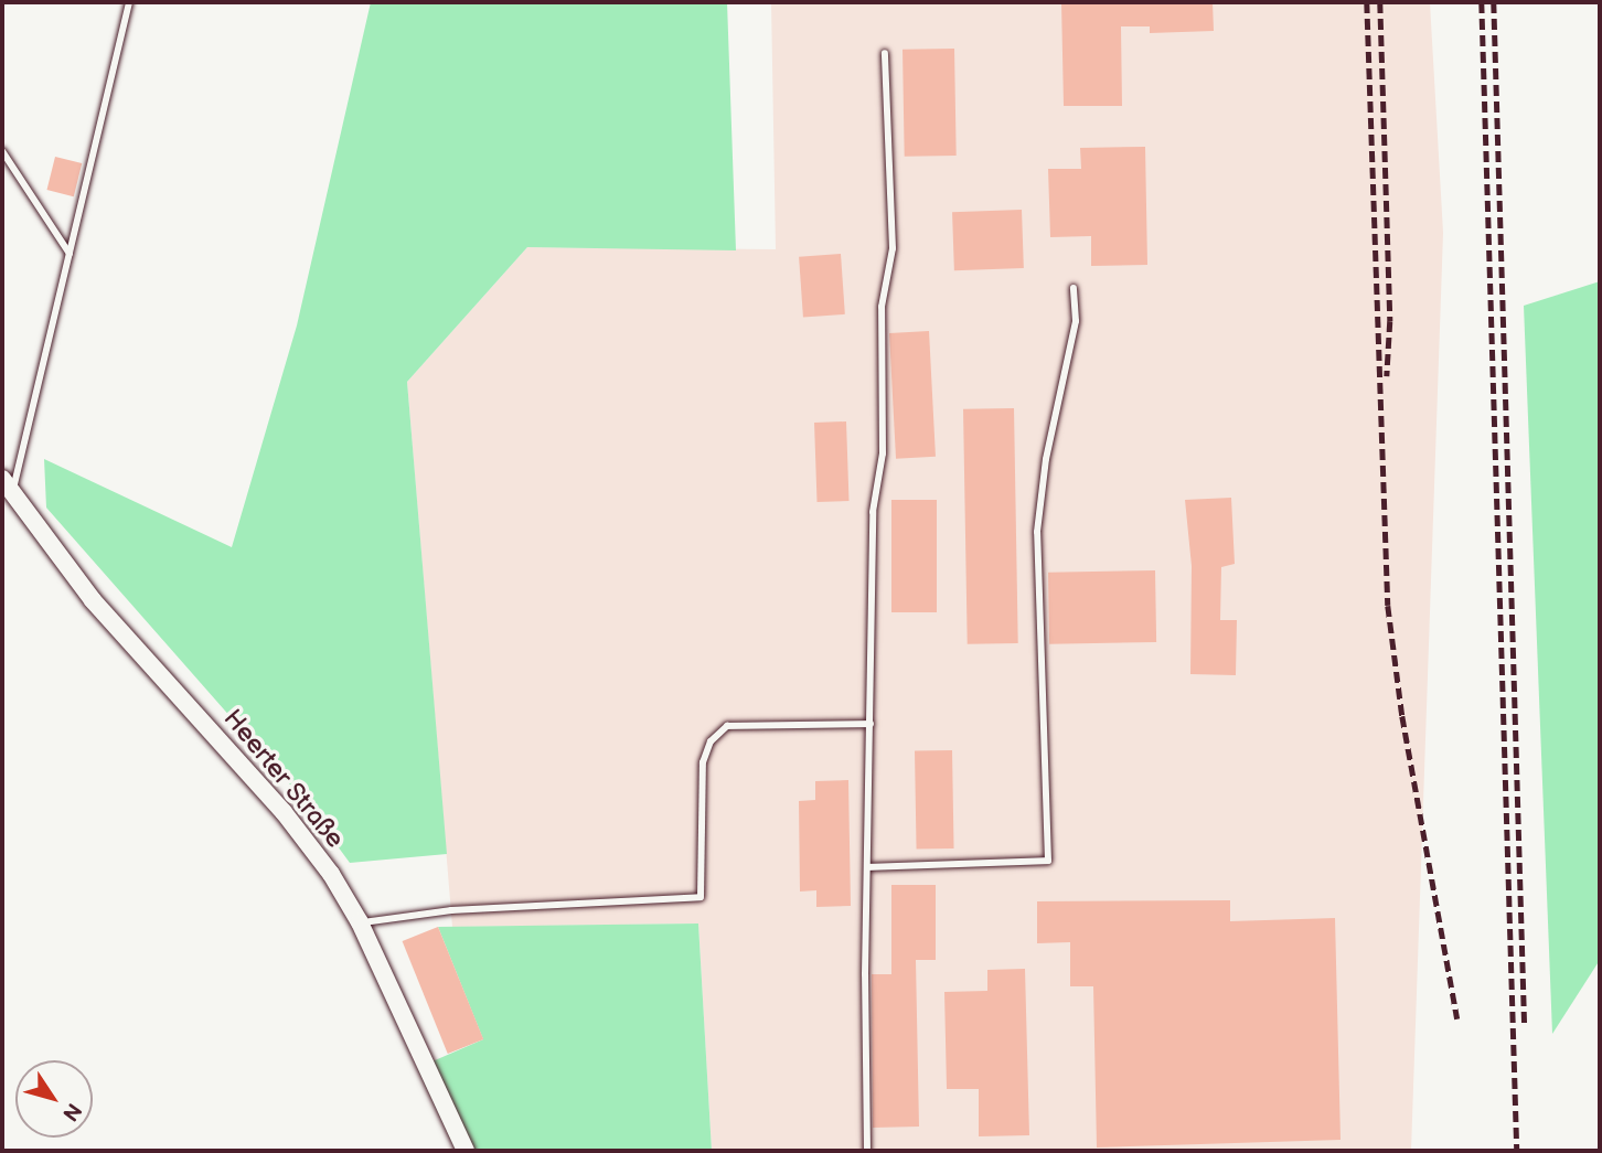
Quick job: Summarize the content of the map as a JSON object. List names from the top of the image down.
{
  "streets": {
    "main road": ["Heerter Straße"]
  },
  "north": "bottom right"
}
